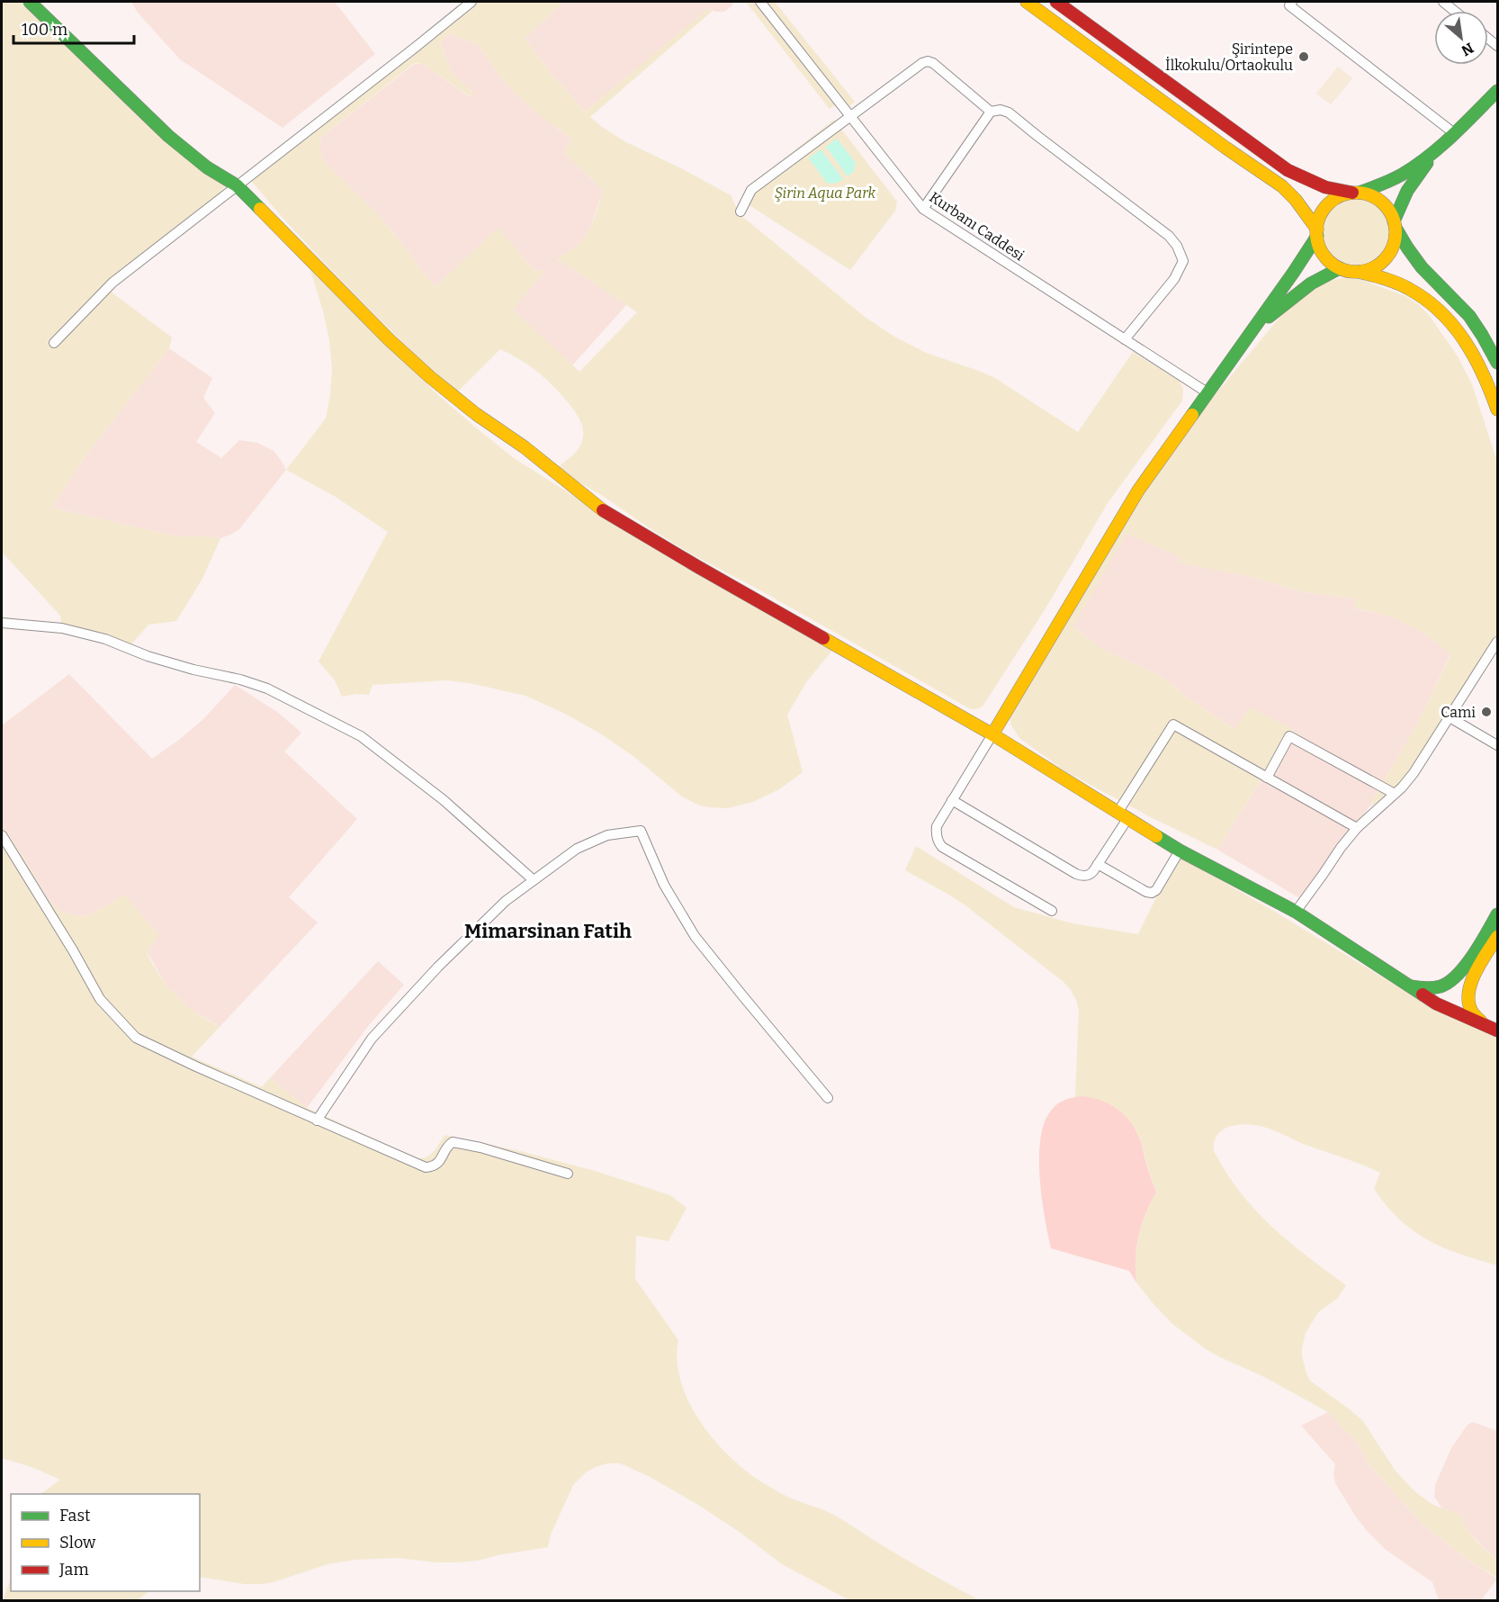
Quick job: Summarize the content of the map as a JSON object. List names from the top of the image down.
{
  "streets": {
    "street": ["Kurbanı Caddesi"]
  },
  "districts": ["Mimarsinan Fatih"],
  "parks": ["Şirin Aqua Park"],
  "places": ["Şirintepe İlkokulu/Ortaokulu", "Cami"],
  "legend": ["Fast", "Slow", "Jam"],
  "scale_bar": "100 m",
  "north": "bottom right"
}
